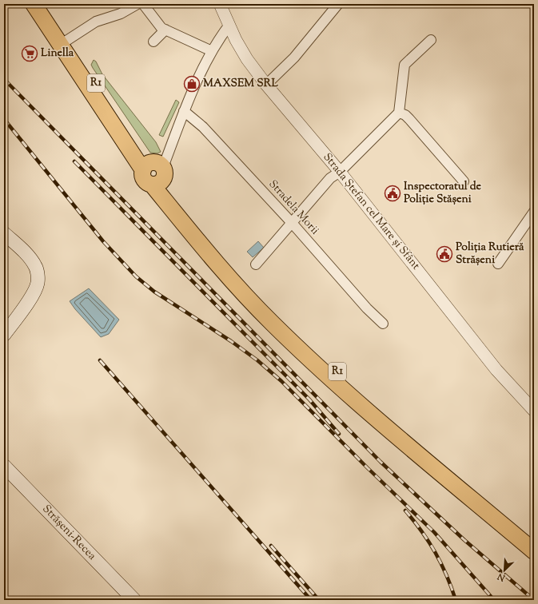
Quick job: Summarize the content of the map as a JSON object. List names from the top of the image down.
{
  "streets": {
    "highway": ["R1"],
    "main road": ["Strășeni-Recea"],
    "street": ["Stradela Morii", "Strada Ștefan cel Mare și Sfânt"]
  },
  "places": {
    "supermarket": ["Linella"],
    "shop": ["MAXSEM SRL"],
    "public building": ["Inspectoratul de Poliție Stășeni", "Poliția Rutieră Strășeni"]
  },
  "north": "bottom left"
}
